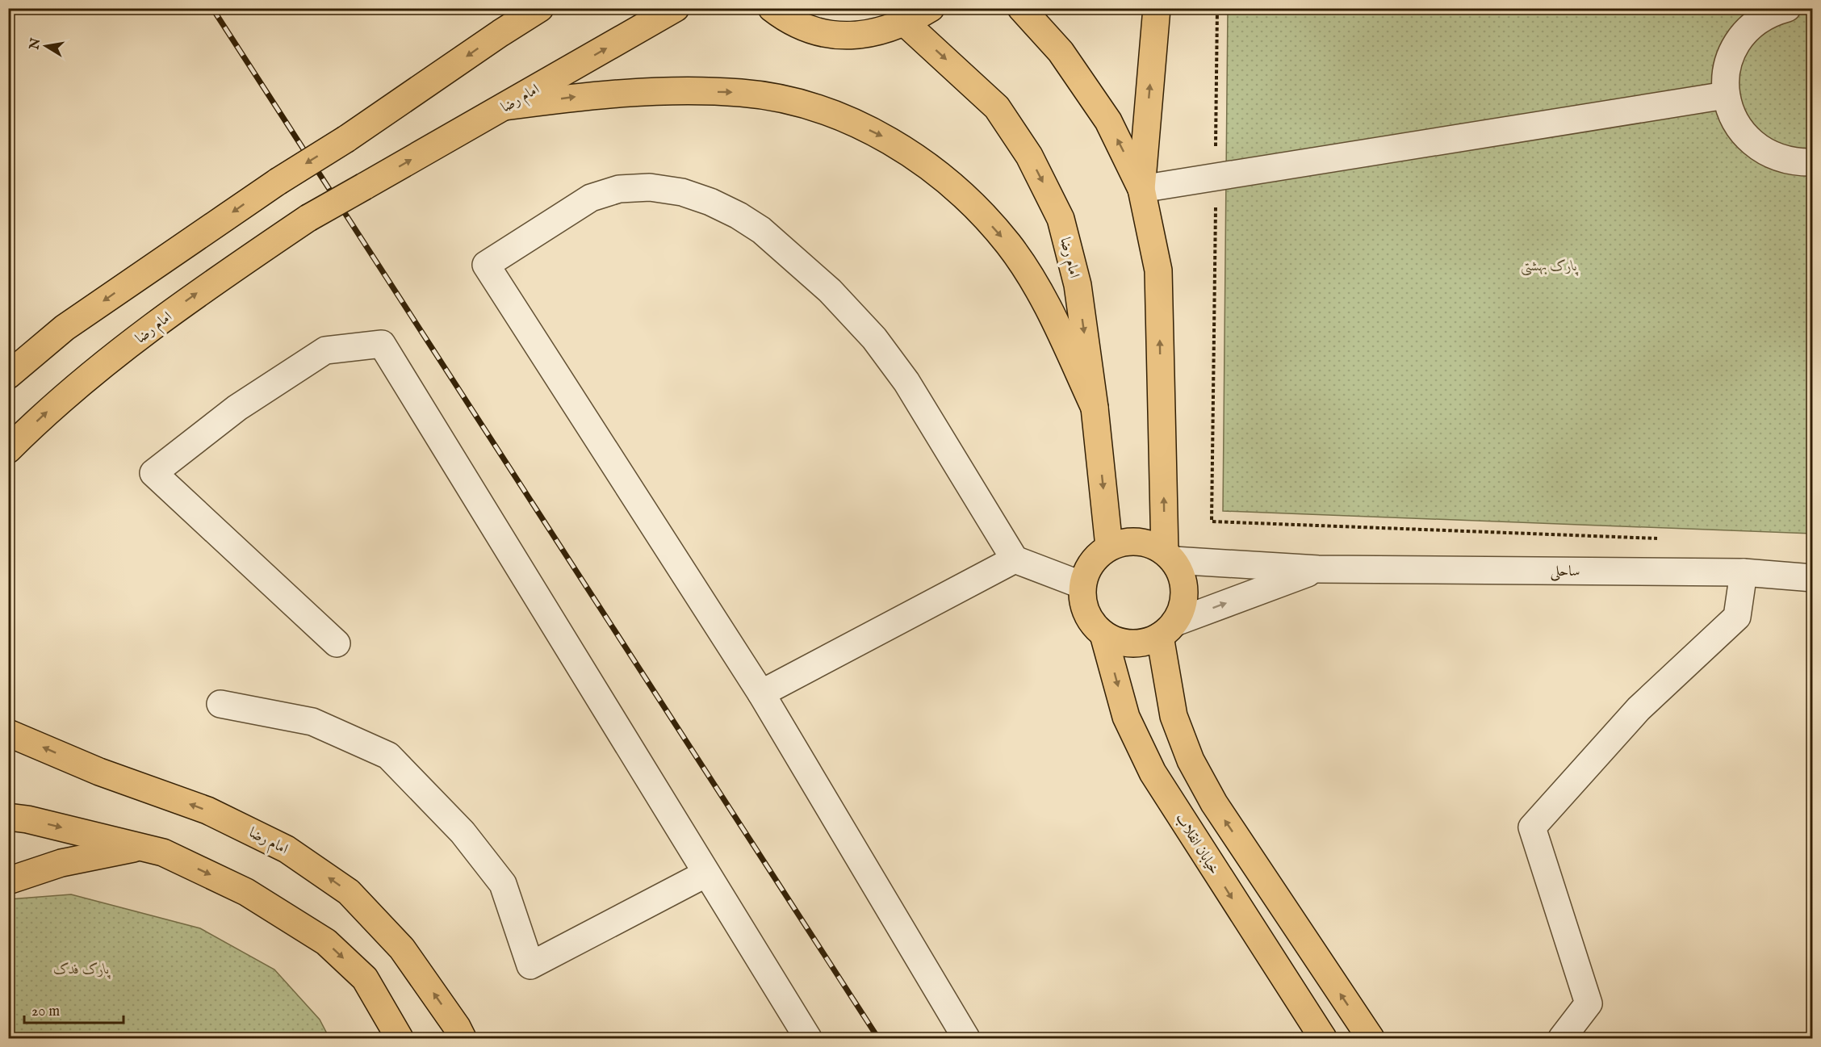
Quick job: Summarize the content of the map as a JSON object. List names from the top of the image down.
{
  "streets": {
    "main road": ["امام رضا", "خیابان انقلاب"],
    "street": ["ساحلی"]
  },
  "crossings": [
    ["امام رضا", "ساحلی"],
    ["امام رضا", "خیابان انقلاب"],
    ["ساحلی", "خیابان انقلاب"]
  ],
  "parks": ["پارک بهشتی", "پارک فدک"],
  "scale_bar": "20 m",
  "north": "left"
}
